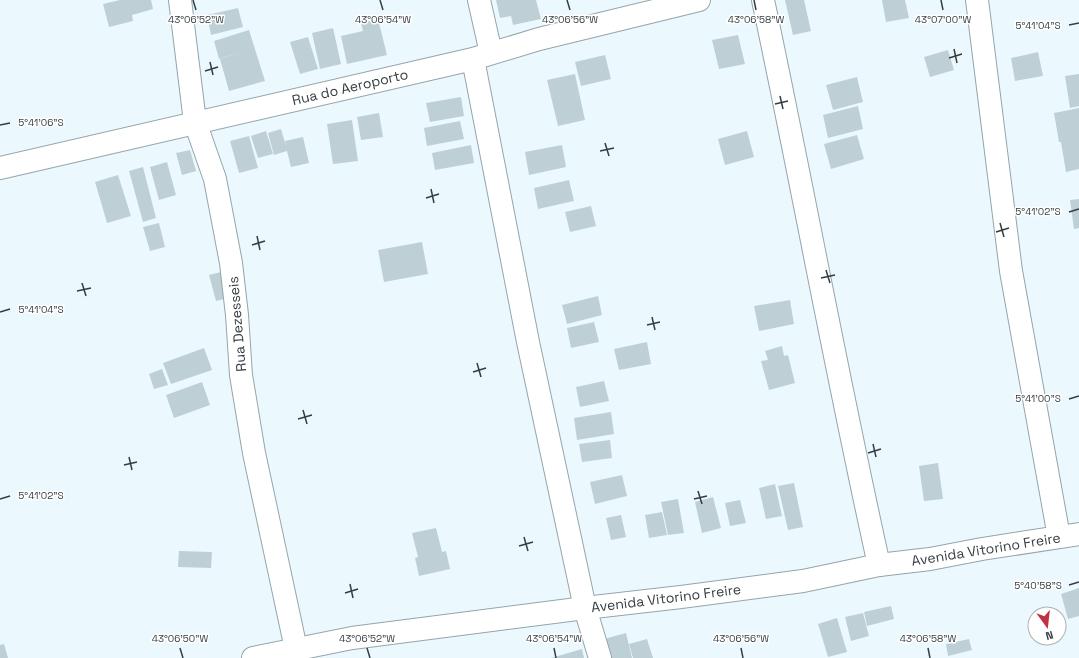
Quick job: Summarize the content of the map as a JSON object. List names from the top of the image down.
{
  "streets": {
    "street": ["Rua do Aeroporto", "Rua Dezesseis", "Avenida Vitorino Freire"]
  },
  "crossings": [
    ["Rua do Aeroporto", "Rua Dezesseis"],
    ["Rua Dezesseis", "Avenida Vitorino Freire"]
  ],
  "north": "bottom",
  "coordinates": [
    "43°06'52\"W",
    "43°06'54\"W",
    "43°06'56\"W",
    "43°06'58\"W",
    "43°07'00\"W",
    "5°41'04\"S",
    "5°41'06\"S",
    "5°41'02\"S",
    "5°41'00\"S",
    "5°40'58\"S",
    "43°06'50\"W"
  ]
}
